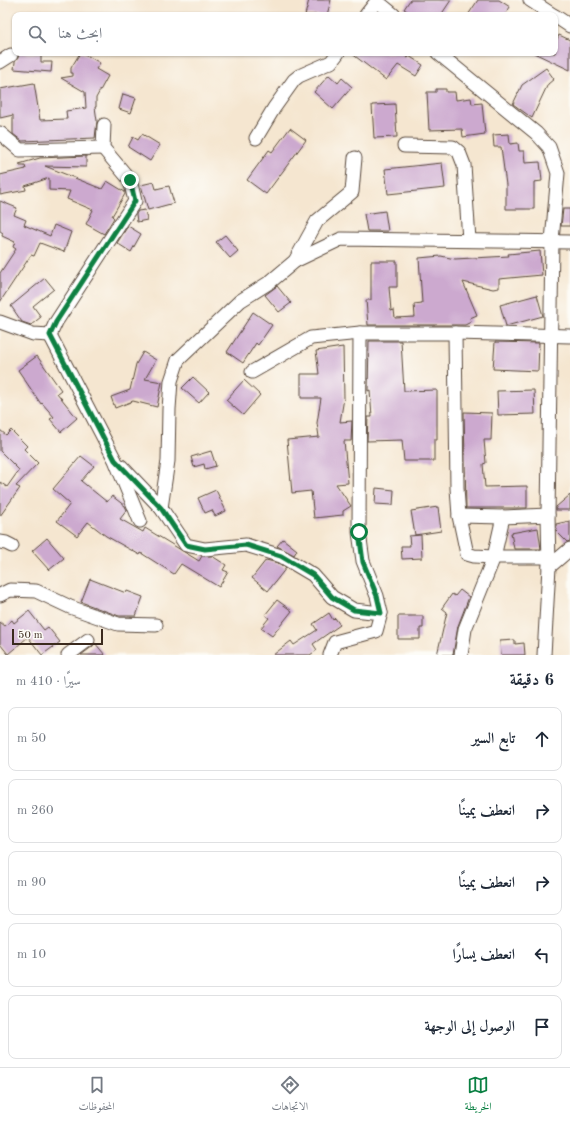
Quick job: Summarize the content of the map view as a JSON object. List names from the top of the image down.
{
  "scale_bar": "50 m",
  "page": {
    "search": "ابحث هنا",
    "scale": "50 m",
    "heading": ["6 دقيقة", "سيرًا · 410 m"],
    "list": [
      ["تابع السير", "50 m"],
      ["انعطف يمينًا", "260 m"],
      ["انعطف يمينًا", "90 m"],
      ["انعطف يسارًا", "10 m"],
      "الوصول إلى الوجهة"
    ],
    "nav": ["الخريطة", "الاتجاهات", "المحفوظات"]
  }
}
